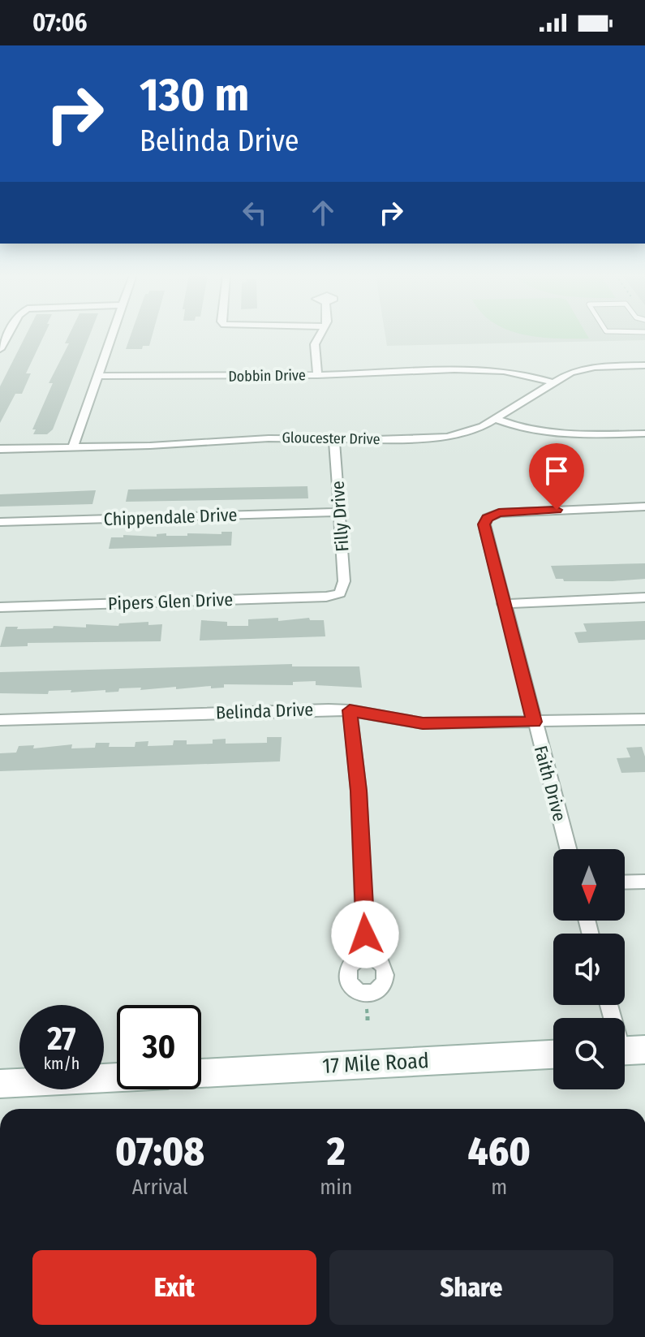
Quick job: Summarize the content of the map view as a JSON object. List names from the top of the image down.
{
  "streets": {
    "main road": ["17 Mile Road"],
    "street": [
      "Dobbin Drive",
      "Gloucester Drive",
      "Filly Drive",
      "Chippendale Drive",
      "Pipers Glen Drive",
      "Belinda Drive",
      "Faith Drive"
    ]
  },
  "crossings": [
    ["Dobbin Drive", "Gloucester Drive"],
    ["Gloucester Drive", "Filly Drive"],
    ["Filly Drive", "Chippendale Drive"],
    ["Filly Drive", "Pipers Glen Drive"],
    ["Belinda Drive", "Faith Drive"]
  ],
  "north": "bottom",
  "page": {
    "status": "07:06",
    "turn": ["130 m", "Belinda Drive"],
    "speed": "27 km/h",
    "limit": "30",
    "eta": [
      "07:08",
      "Arrival",
      "2",
      "min",
      "460",
      "m"
    ],
    "buttons": ["Exit", "Share"]
  }
}
